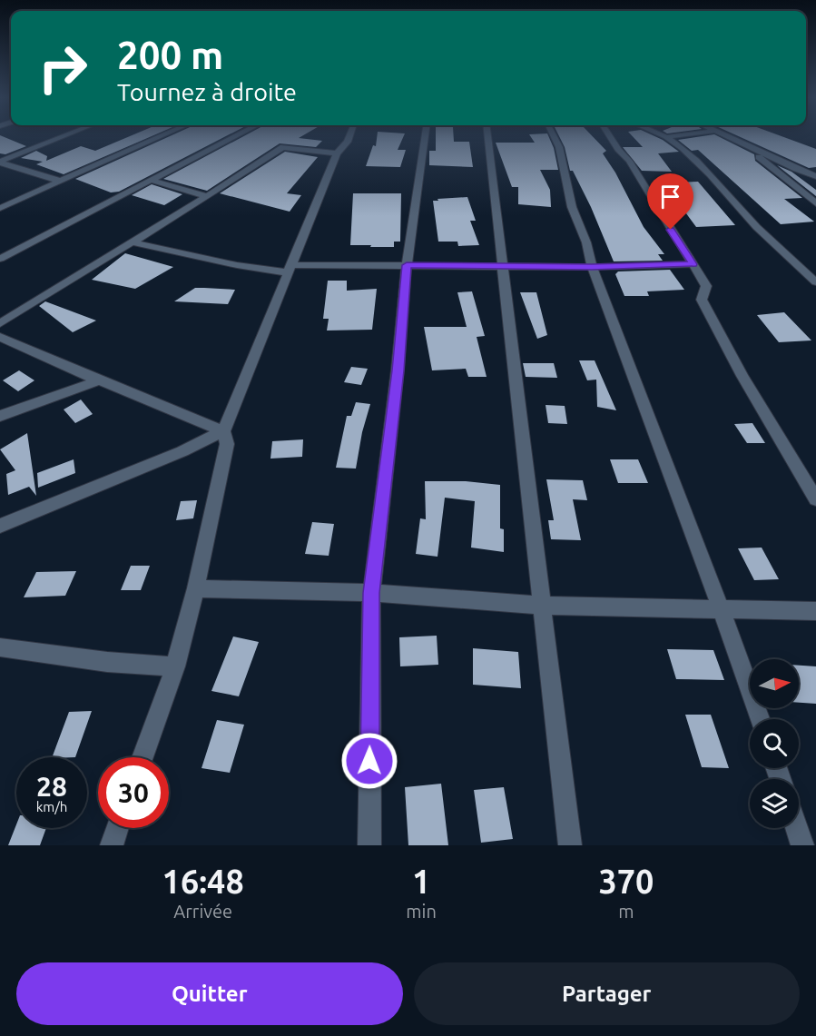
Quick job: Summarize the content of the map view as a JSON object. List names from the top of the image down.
{
  "north": "right",
  "page": {
    "turn": ["200 m", "Tournez à droite"],
    "speed": "28 km/h",
    "limit": "30",
    "eta": [
      "16:48",
      "Arrivée",
      "1",
      "min",
      "370",
      "m"
    ],
    "buttons": ["Quitter", "Partager"]
  }
}
